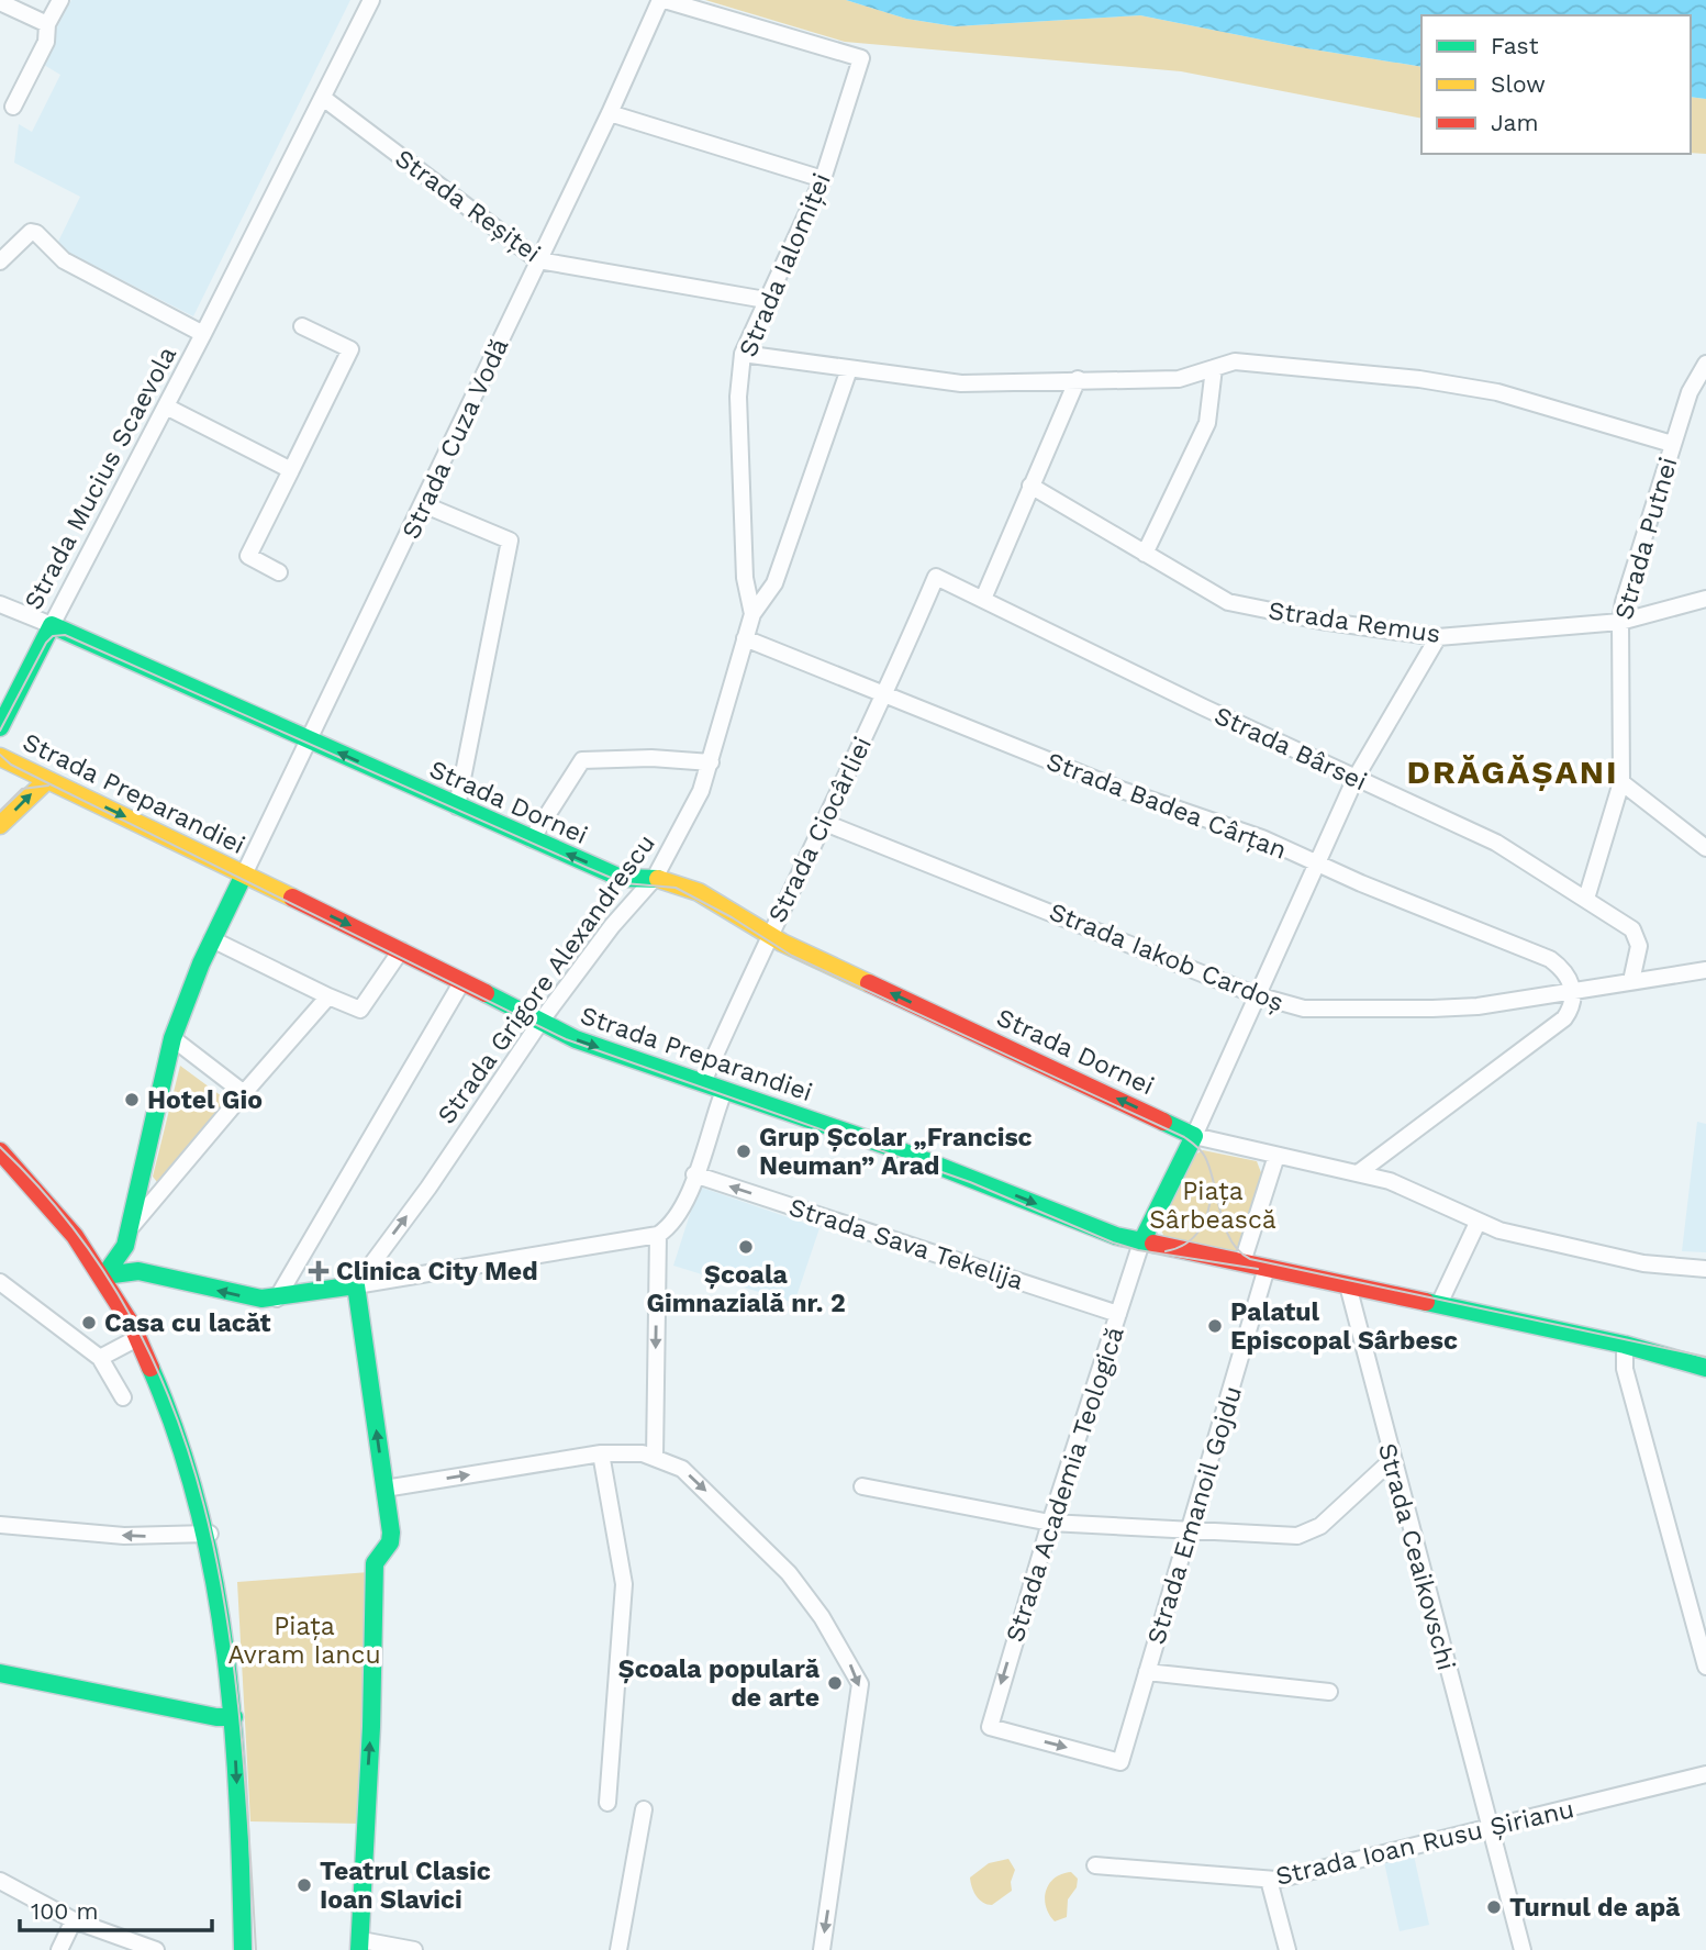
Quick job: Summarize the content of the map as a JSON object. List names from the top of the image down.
{
  "streets": {
    "main road": ["Strada Mucius Scaevola", "Strada Preparandiei", "Strada Dornei"],
    "street": [
      "Strada Reșiței",
      "Strada Ialomiței",
      "Strada Cuza Vodă",
      "Strada Putnei",
      "Strada Remus",
      "Strada Bârsei",
      "Strada Badea Cârțan",
      "Strada Ciocârliei",
      "Strada Iakob Cardoș",
      "Strada Grigore Alexandrescu",
      "Strada Sava Tekelija",
      "Strada Academia Teologică",
      "Strada Emanoil Gojdu",
      "Strada Ceaikovschi",
      "Strada Ioan Rusu Șirianu"
    ]
  },
  "crossings": [
    ["Strada Reșiței", "Strada Ialomiței"],
    ["Strada Reșiței", "Strada Cuza Vodă"],
    ["Strada Reșiței", "Strada Mucius Scaevola"],
    ["Strada Ialomiței", "Strada Cuza Vodă"],
    ["Strada Ialomiței", "Strada Grigore Alexandrescu"],
    ["Strada Cuza Vodă", "Strada Preparandiei"],
    ["Strada Cuza Vodă", "Strada Dornei"],
    ["Strada Mucius Scaevola", "Strada Dornei"],
    ["Strada Putnei", "Strada Remus"],
    ["Strada Putnei", "Strada Bârsei"],
    ["Strada Bârsei", "Strada Ciocârliei"],
    ["Strada Bârsei", "Strada Iakob Cardoș"],
    ["Strada Preparandiei", "Strada Ciocârliei"],
    ["Strada Preparandiei", "Strada Grigore Alexandrescu"],
    ["Strada Preparandiei", "Strada Academia Teologică"],
    ["Strada Preparandiei", "Strada Emanoil Gojdu"],
    ["Strada Preparandiei", "Strada Ceaikovschi"],
    ["Strada Dornei", "Strada Ciocârliei"],
    ["Strada Dornei", "Strada Grigore Alexandrescu"],
    ["Strada Badea Cârțan", "Strada Ciocârliei"],
    ["Strada Badea Cârțan", "Strada Iakob Cardoș"],
    ["Strada Badea Cârțan", "Strada Grigore Alexandrescu"],
    ["Strada Ciocârliei", "Strada Iakob Cardoș"],
    ["Strada Sava Tekelija", "Strada Academia Teologică"],
    ["Strada Academia Teologică", "Strada Emanoil Gojdu"],
    ["Strada Ceaikovschi", "Strada Ioan Rusu Șirianu"]
  ],
  "one_way": ["Strada Preparandiei", "Strada Dornei", "Strada Sava Tekelija"],
  "districts": ["DRĂGĂȘANI"],
  "parks": ["Piața Sârbească", "Piața Avram Iancu"],
  "places": {
    "other": [
      "Hotel Gio",
      "Grup Școlar „Francisc Neuman” Arad",
      "Școala Gimnazială nr. 2",
      "Casa cu lacăt",
      "Palatul Episcopal Sârbesc",
      "Școala populară de arte",
      "Teatrul Clasic Ioan Slavici",
      "Turnul de apă"
    ],
    "health": ["Clinica City Med"]
  },
  "legend": ["Fast", "Slow", "Jam"],
  "scale_bar": "100 m"
}
